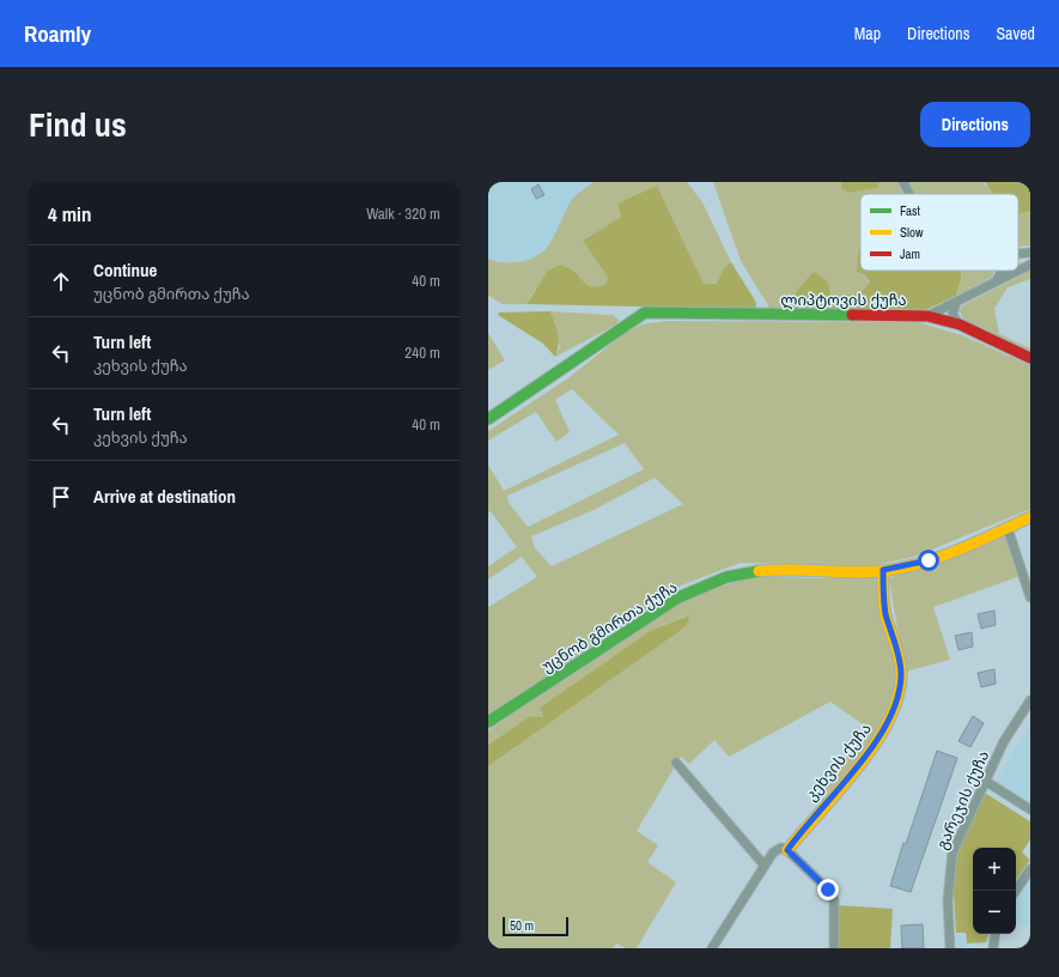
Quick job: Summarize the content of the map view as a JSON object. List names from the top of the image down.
{
  "streets": {
    "street": [
      "ლიპტოვის ქუჩა",
      "უცნობ გმირთა ქუჩა",
      "კეხვის ქუჩა",
      "გარეჯის ქუჩა"
    ]
  },
  "crossings": [
    ["უცნობ გმირთა ქუჩა", "კეხვის ქუჩა"]
  ],
  "legend": ["Fast", "Slow", "Jam"],
  "scale_bar": "50 m",
  "page": {
    "header": "Roamly",
    "nav": ["Map", "Directions", "Saved"],
    "title": "Find us",
    "buttons": "Directions",
    "heading": ["4 min", "Walk · 320 m"],
    "list": [
      ["Continue", "უცნობ გმირთა ქუჩა", "40 m"],
      ["Turn left", "კეხვის ქუჩა", "240 m"],
      ["Turn left", "კეხვის ქუჩა", "40 m"],
      "Arrive at destination"
    ],
    "map_buttons": ["+", "−"],
    "scale": "50 m"
  }
}
